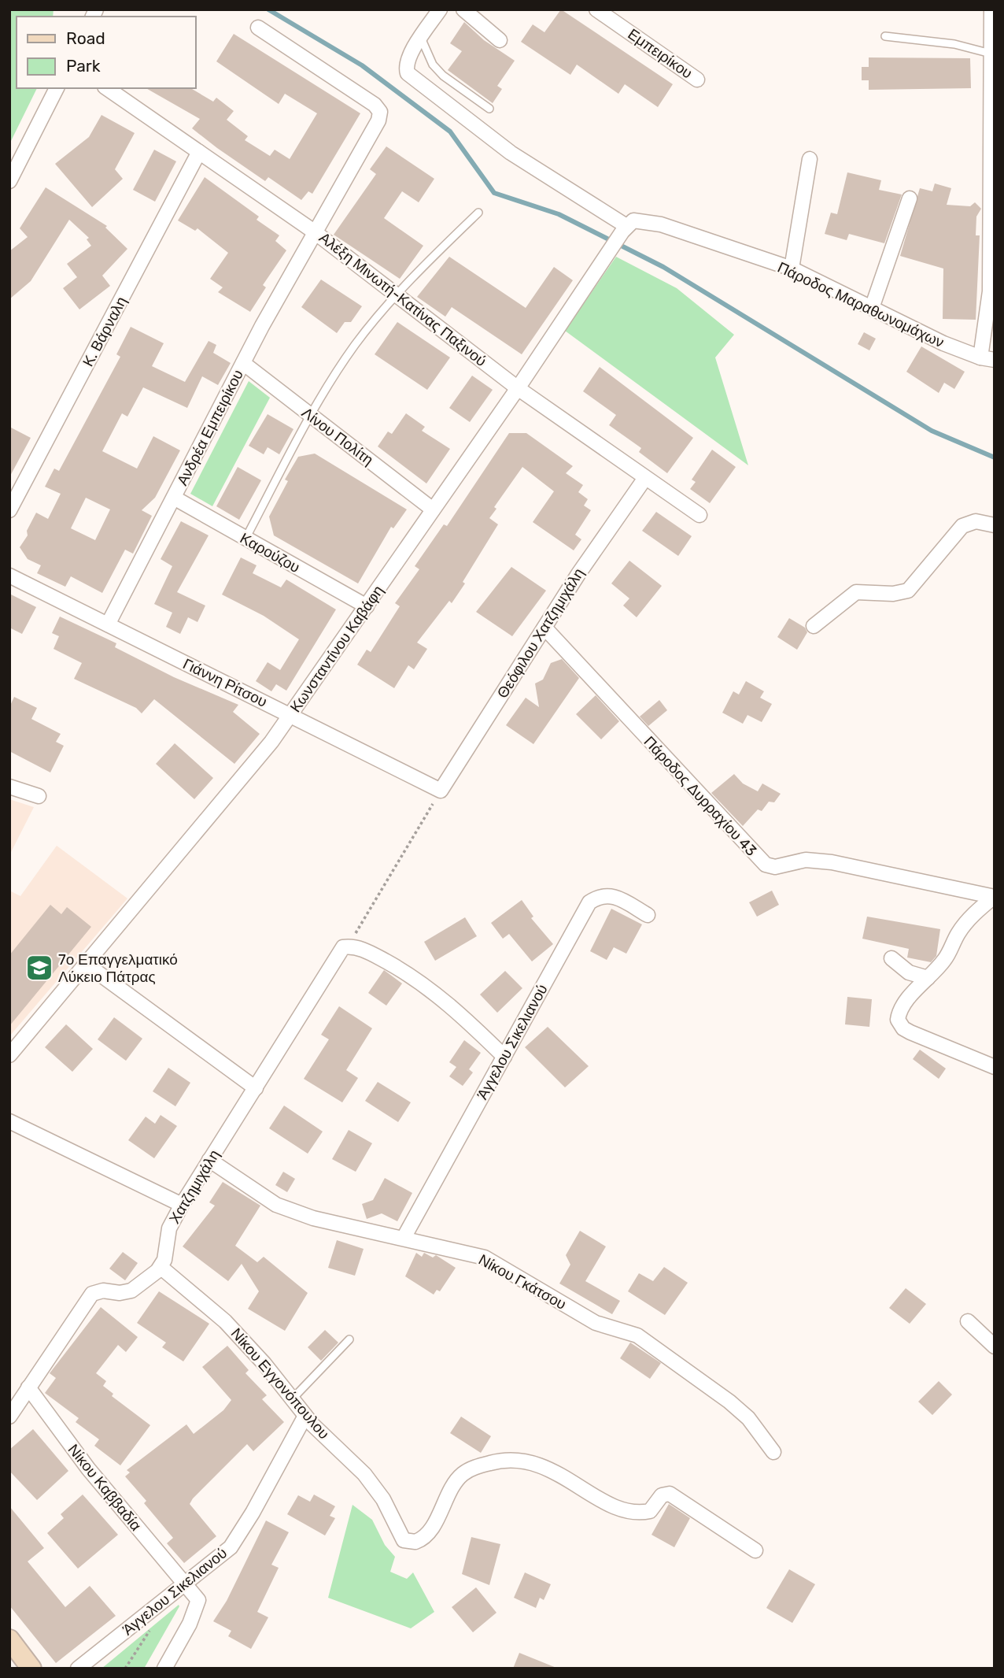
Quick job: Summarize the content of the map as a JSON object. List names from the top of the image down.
{
  "streets": {
    "street": [
      "Εμπειρίκου",
      "Αλέξη Μινωτή-Κατίνας Παξινού",
      "Πάροδος Μαραθωνομάχων",
      "Κ. Βάρναλη",
      "Ανδρέα Εμπειρίκου",
      "Λίνου Πολίτη",
      "Καρούζου",
      "Θεόφιλου Χατζημιχάλη",
      "Κωνσταντίνου Καβάφη",
      "Γιάννη Ρίτσου",
      "Πάροδος Δυρραχίου 43",
      "Άγγελου Σικελιανού",
      "Χατζημιχάλη",
      "Νίκου Γκάτσου",
      "Νίκου Εγγονόπουλου",
      "Νίκου Καββαδία"
    ]
  },
  "crossings": [
    ["Αλέξη Μινωτή-Κατίνας Παξινού", "Κ. Βάρναλη"],
    ["Αλέξη Μινωτή-Κατίνας Παξινού", "Ανδρέα Εμπειρίκου"],
    ["Αλέξη Μινωτή-Κατίνας Παξινού", "Θεόφιλου Χατζημιχάλη"],
    ["Αλέξη Μινωτή-Κατίνας Παξινού", "Κωνσταντίνου Καβάφη"],
    ["Πάροδος Μαραθωνομάχων", "Κωνσταντίνου Καβάφη"],
    ["Ανδρέα Εμπειρίκου", "Λίνου Πολίτη"],
    ["Ανδρέα Εμπειρίκου", "Καρούζου"],
    ["Ανδρέα Εμπειρίκου", "Γιάννη Ρίτσου"],
    ["Λίνου Πολίτη", "Κωνσταντίνου Καβάφη"],
    ["Καρούζου", "Κωνσταντίνου Καβάφη"],
    ["Θεόφιλου Χατζημιχάλη", "Γιάννη Ρίτσου"],
    ["Θεόφιλου Χατζημιχάλη", "Πάροδος Δυρραχίου 43"],
    ["Κωνσταντίνου Καβάφη", "Γιάννη Ρίτσου"],
    ["Άγγελου Σικελιανού", "Νίκου Γκάτσου"],
    ["Άγγελου Σικελιανού", "Νίκου Εγγονόπουλου"],
    ["Άγγελου Σικελιανού", "Νίκου Καββαδία"],
    ["Χατζημιχάλη", "Νίκου Γκάτσου"],
    ["Χατζημιχάλη", "Νίκου Εγγονόπουλου"]
  ],
  "places": {
    "school or university": ["7ο Επαγγελματικό Λύκειο Πάτρας"]
  },
  "legend": ["Road", "Park"]
}
